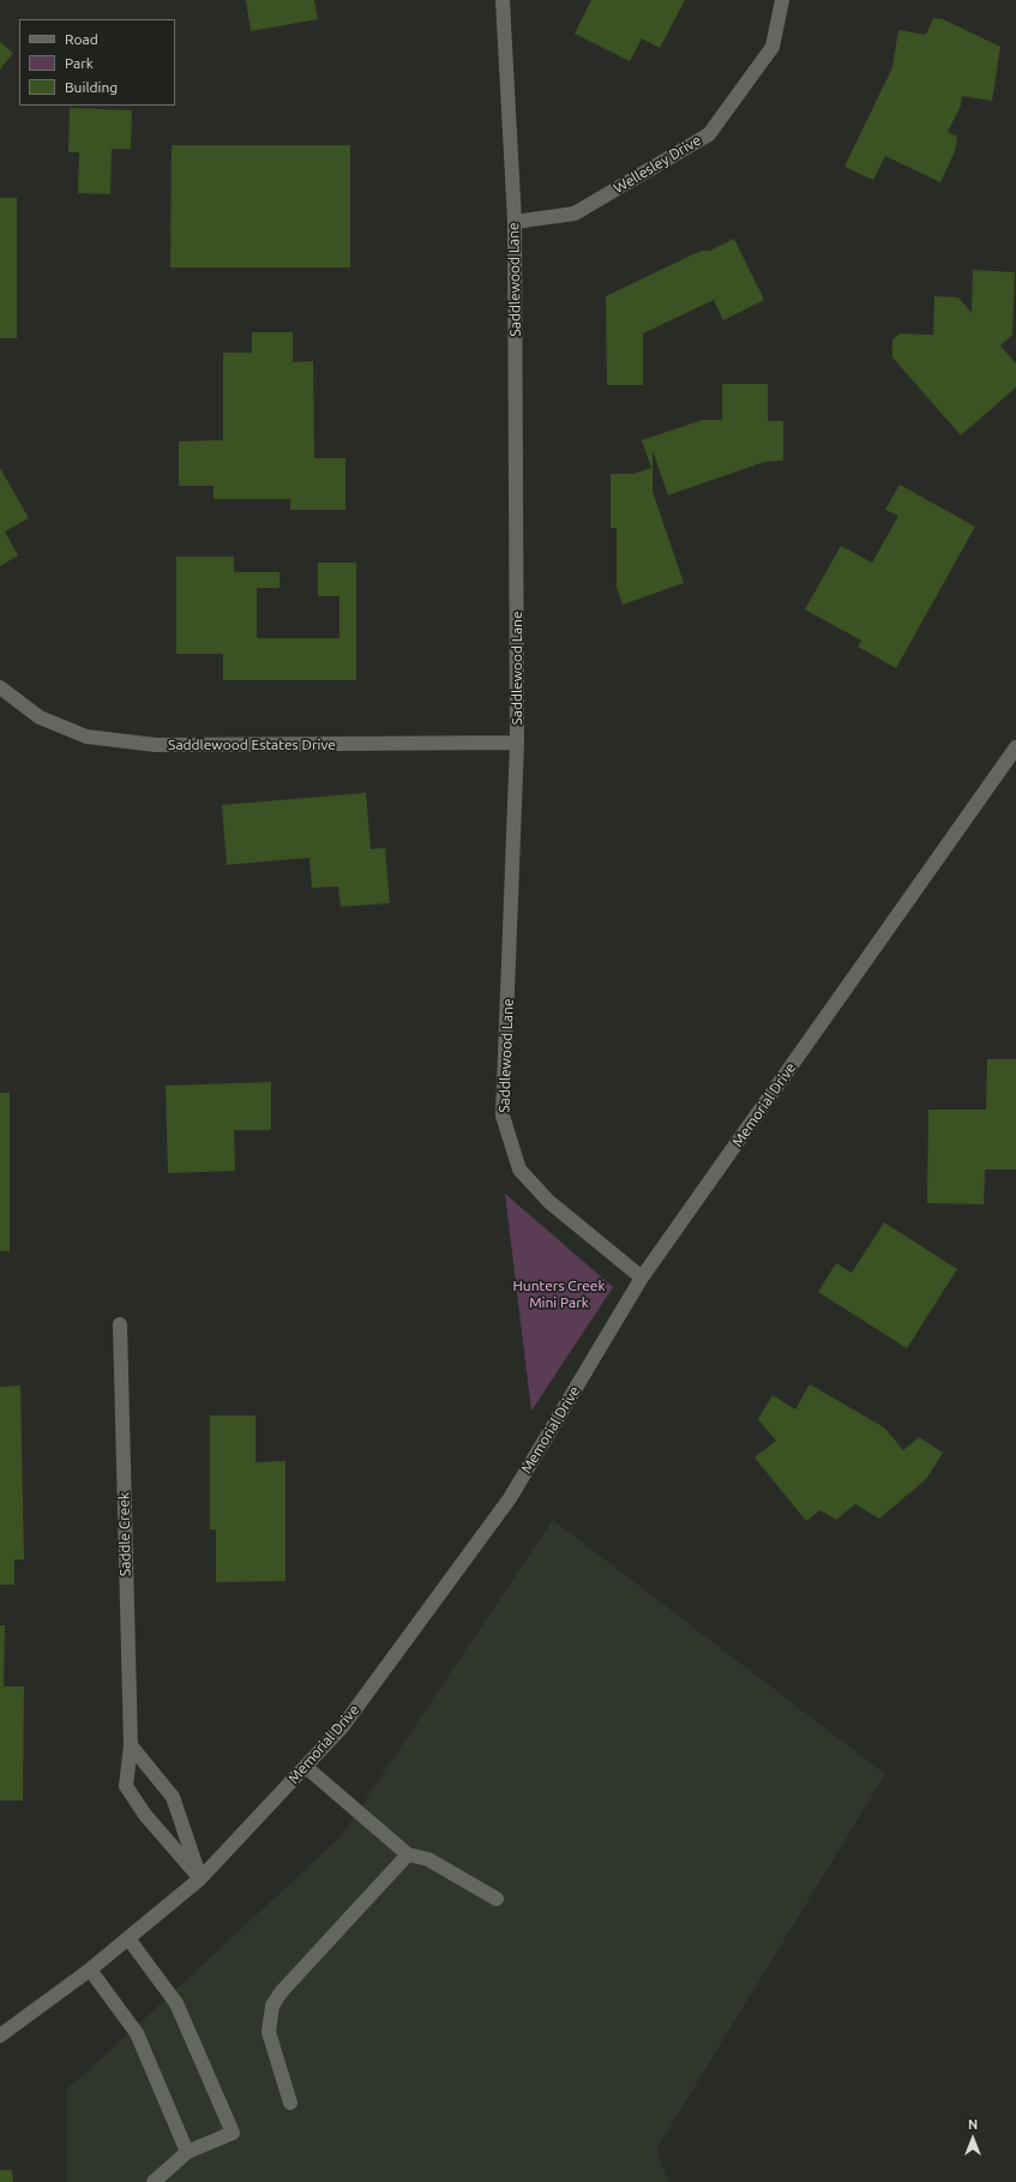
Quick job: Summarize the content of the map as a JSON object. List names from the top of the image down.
{
  "streets": {
    "street": [
      "Wellesley Drive",
      "Saddlewood Lane",
      "Saddlewood Estates Drive",
      "Memorial Drive",
      "Saddle Creek"
    ]
  },
  "crossings": [
    ["Wellesley Drive", "Saddlewood Lane"],
    ["Saddlewood Lane", "Saddlewood Estates Drive"],
    ["Saddlewood Lane", "Memorial Drive"],
    ["Memorial Drive", "Saddle Creek"]
  ],
  "parks": ["Hunters Creek Mini Park"],
  "legend": ["Road", "Park", "Building"],
  "north": "top"
}
